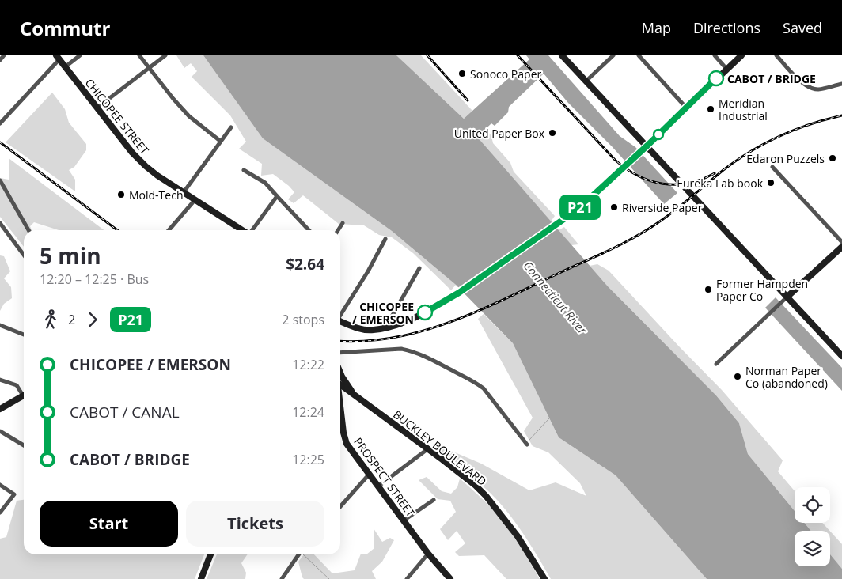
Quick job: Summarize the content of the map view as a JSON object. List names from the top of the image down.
{
  "streets": {
    "main road": ["CHICOPEE STREET", "BUCKLEY BOULEVARD", "PROSPECT STREET"]
  },
  "water": ["Connecticut River"],
  "places": [
    "Sonoco Paper",
    "CABOT / BRIDGE",
    "Meridian Industrial",
    "United Paper Box",
    "Edaron Puzzels",
    "Eureka Lab book",
    "Mold-Tech",
    "Riverside Paper",
    "Former Hampden Paper Co",
    "CHICOPEE / EMERSON",
    "Norman Paper Co (abandoned)"
  ],
  "lines": ["bus line P21"],
  "page": {
    "header": "Commutr",
    "nav": ["Map", "Directions", "Saved"],
    "on_map": "P21",
    "heading": ["5 min", "12:20 – 12:25 · Bus", "$2.64"],
    "legs": ["2", "P21", "2 stops"],
    "list": [
      {
        "name": "CHICOPEE / EMERSON",
        "value": "12:22"
      },
      {
        "name": "CABOT / CANAL",
        "value": "12:24"
      },
      {
        "name": "CABOT / BRIDGE",
        "value": "12:25"
      }
    ],
    "buttons": ["Start", "Tickets"]
  }
}
